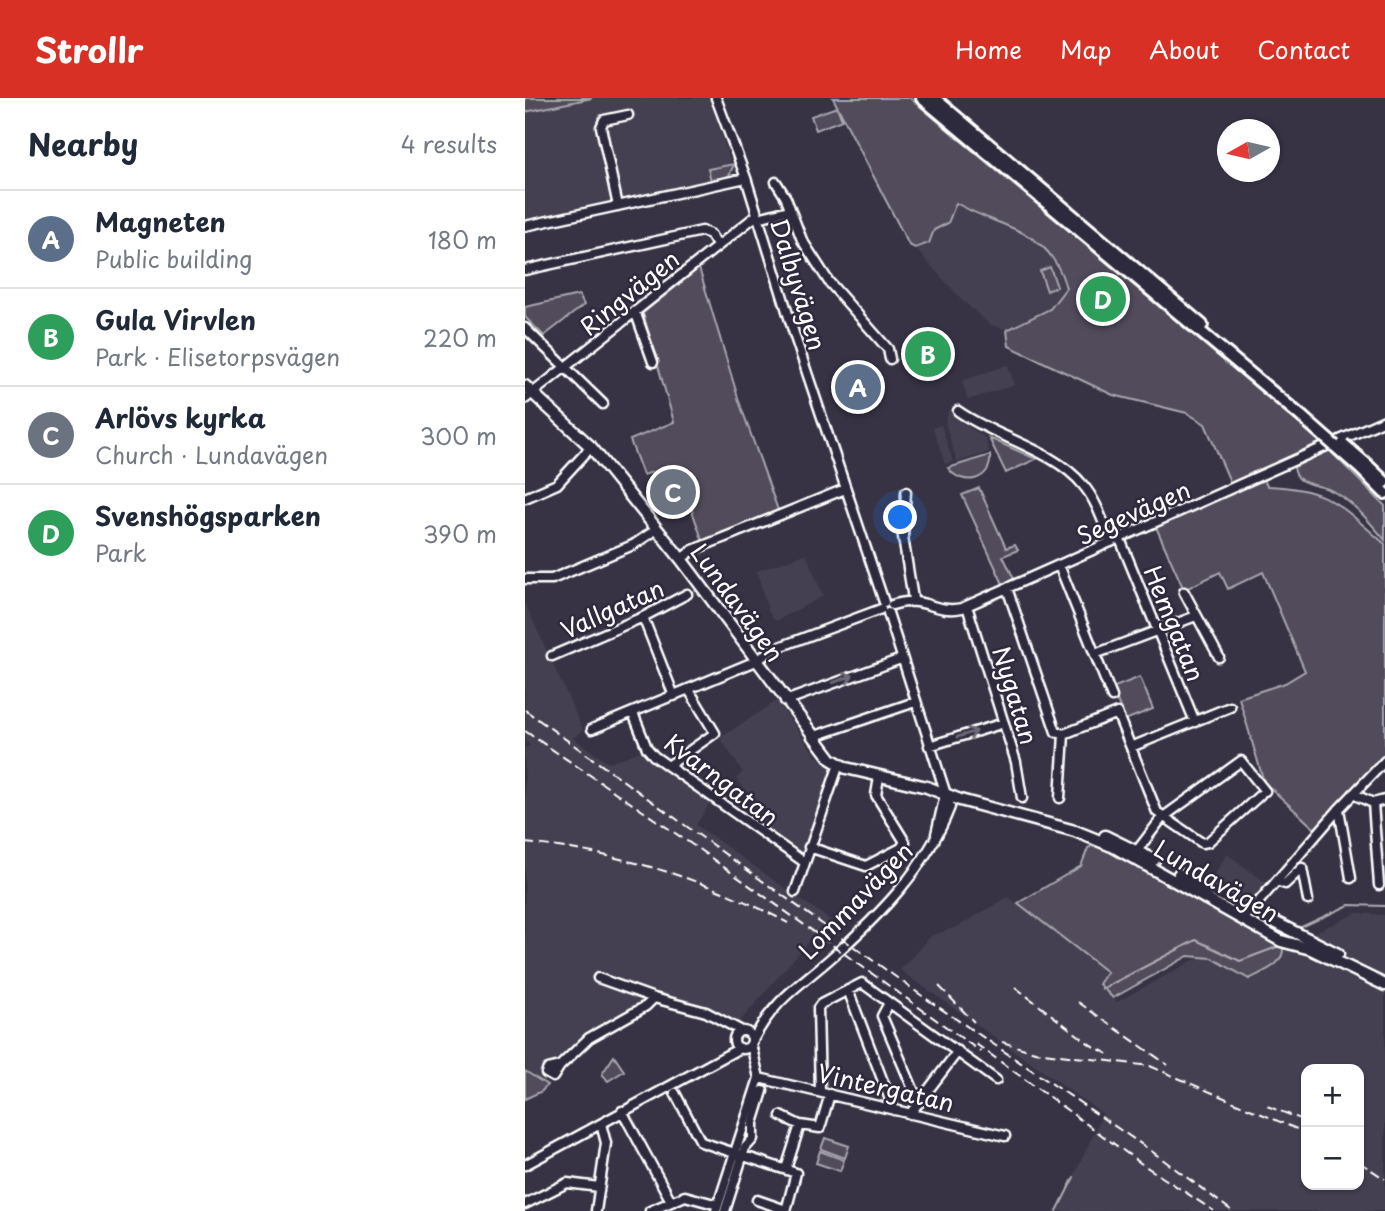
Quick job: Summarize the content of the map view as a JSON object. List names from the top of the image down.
{
  "streets": {
    "main road": ["Lundavägen"],
    "street": [
      "Dalbyvägen",
      "Ringvägen",
      "Segevägen",
      "Vallgatan",
      "Hemgatan",
      "Nygatan",
      "Kvarngatan",
      "Lommavägen",
      "Vintergatan"
    ]
  },
  "crossings": [
    ["Dalbyvägen", "Ringvägen"],
    ["Dalbyvägen", "Lundavägen"],
    ["Dalbyvägen", "Lommavägen"],
    ["Ringvägen", "Lundavägen"],
    ["Segevägen", "Hemgatan"],
    ["Segevägen", "Nygatan"],
    ["Lundavägen", "Lommavägen"]
  ],
  "north": "left",
  "page": {
    "header": "Strollr",
    "nav": [
      "Home",
      "Map",
      "About",
      "Contact"
    ],
    "heading": ["Nearby", "4 results"],
    "list": [
      {
        "mark": "A",
        "name": "Magneten",
        "note": "Public building",
        "value": "180 m"
      },
      {
        "mark": "B",
        "name": "Gula Virvlen",
        "note": "Park · Elisetorpsvägen",
        "value": "220 m"
      },
      {
        "mark": "C",
        "name": "Arlövs kyrka",
        "note": "Church · Lundavägen",
        "value": "300 m"
      },
      {
        "mark": "D",
        "name": "Svenshögsparken",
        "note": "Park",
        "value": "390 m"
      }
    ],
    "pins": [
      "D",
      "B",
      "A",
      "C"
    ],
    "map_buttons": ["+", "−"]
  }
}
